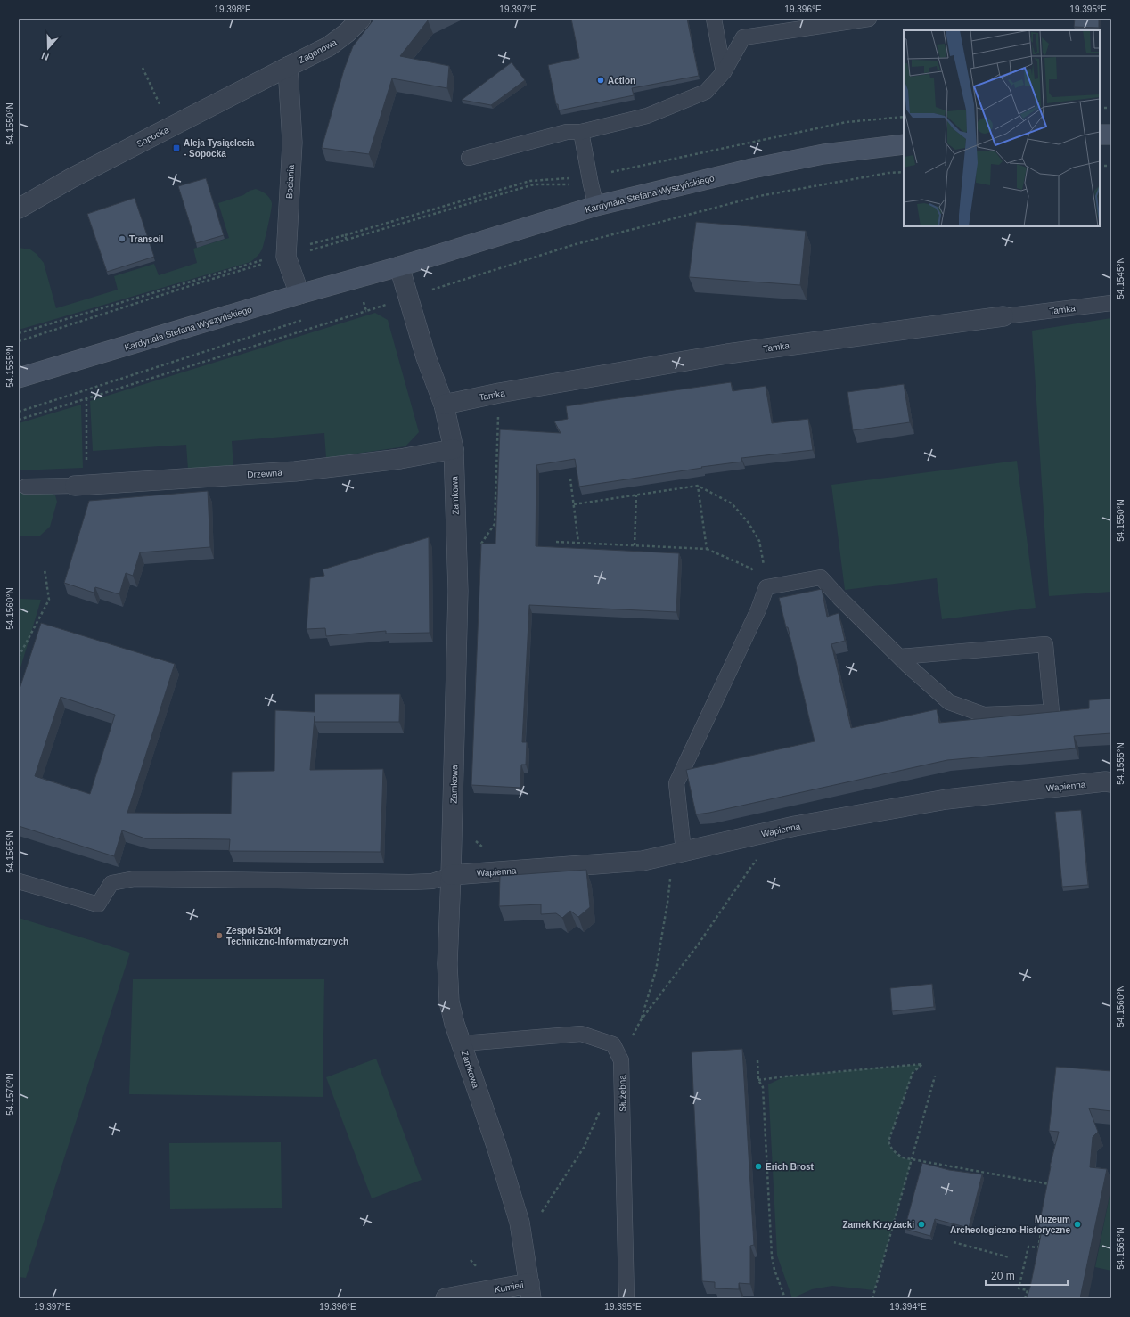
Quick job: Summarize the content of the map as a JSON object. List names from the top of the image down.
{
  "streets": {
    "main road": ["Kardynała Stefana Wyszyńskiego"],
    "street": [
      "Zagonowa",
      "Sopocka",
      "Bociania",
      "Tamka",
      "Drzewna",
      "Zamkowa",
      "Wapienna",
      "Kumieli"
    ],
    "lane": ["Służebna"]
  },
  "crossings": [
    ["Zagonowa", "Sopocka"],
    ["Zagonowa", "Bociania"],
    ["Sopocka", "Bociania"],
    ["Bociania", "Kardynała Stefana Wyszyńskiego"],
    ["Kardynała Stefana Wyszyńskiego", "Zamkowa"],
    ["Tamka", "Zamkowa"],
    ["Drzewna", "Zamkowa"],
    ["Zamkowa", "Wapienna"],
    ["Zamkowa", "Służebna"],
    ["Zamkowa", "Kumieli"]
  ],
  "places": {
    "other": [
      "Action",
      "Transoil",
      "Zespół Szkół Techniczno-Informatycznych",
      "Erich Brost",
      "Zamek Krzyżacki",
      "Muzeum Archeologiczno-Historyczne"
    ],
    "transit": ["Aleja Tysiąclecia - Sopocka"]
  },
  "scale_bar": "20 m",
  "north": "bottom",
  "coordinates": [
    "19.398°E",
    "19.397°E",
    "19.396°E",
    "19.395°E",
    "54.1550°N",
    "54.1545°N",
    "54.1555°N",
    "54.1560°N",
    "54.1565°N",
    "54.1570°N",
    "19.394°E"
  ]
}
